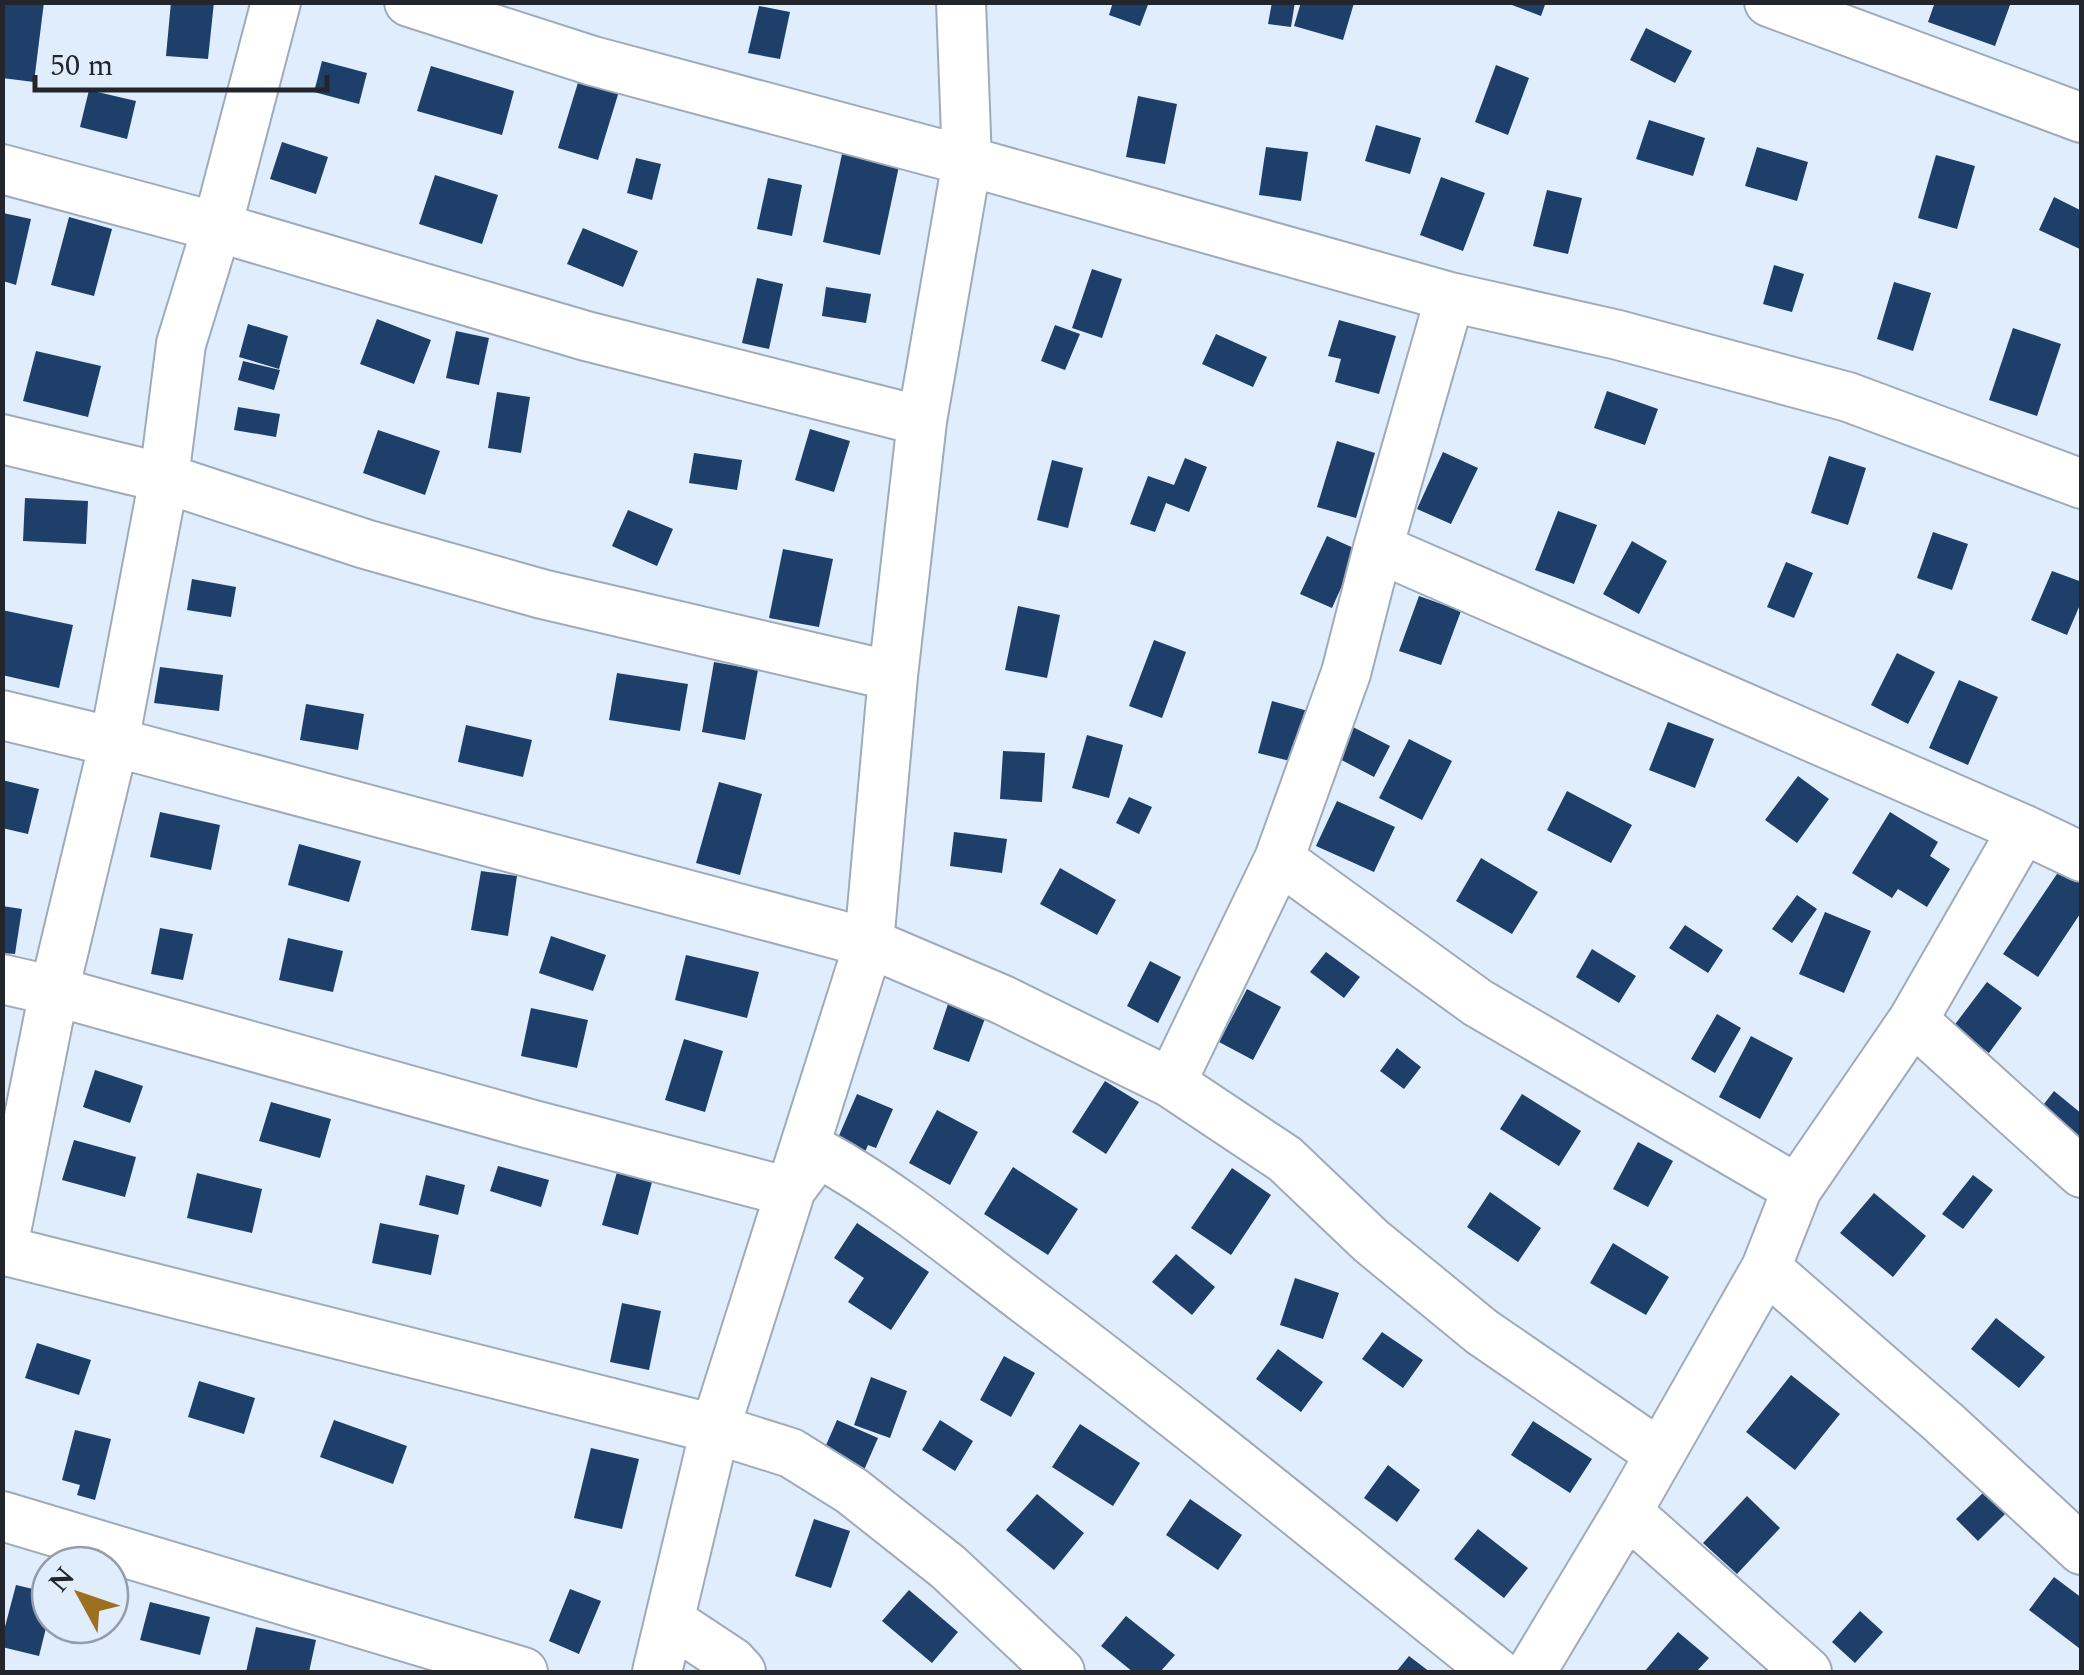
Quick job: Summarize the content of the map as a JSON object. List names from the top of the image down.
{
  "scale_bar": "50 m",
  "north": "top left"
}
